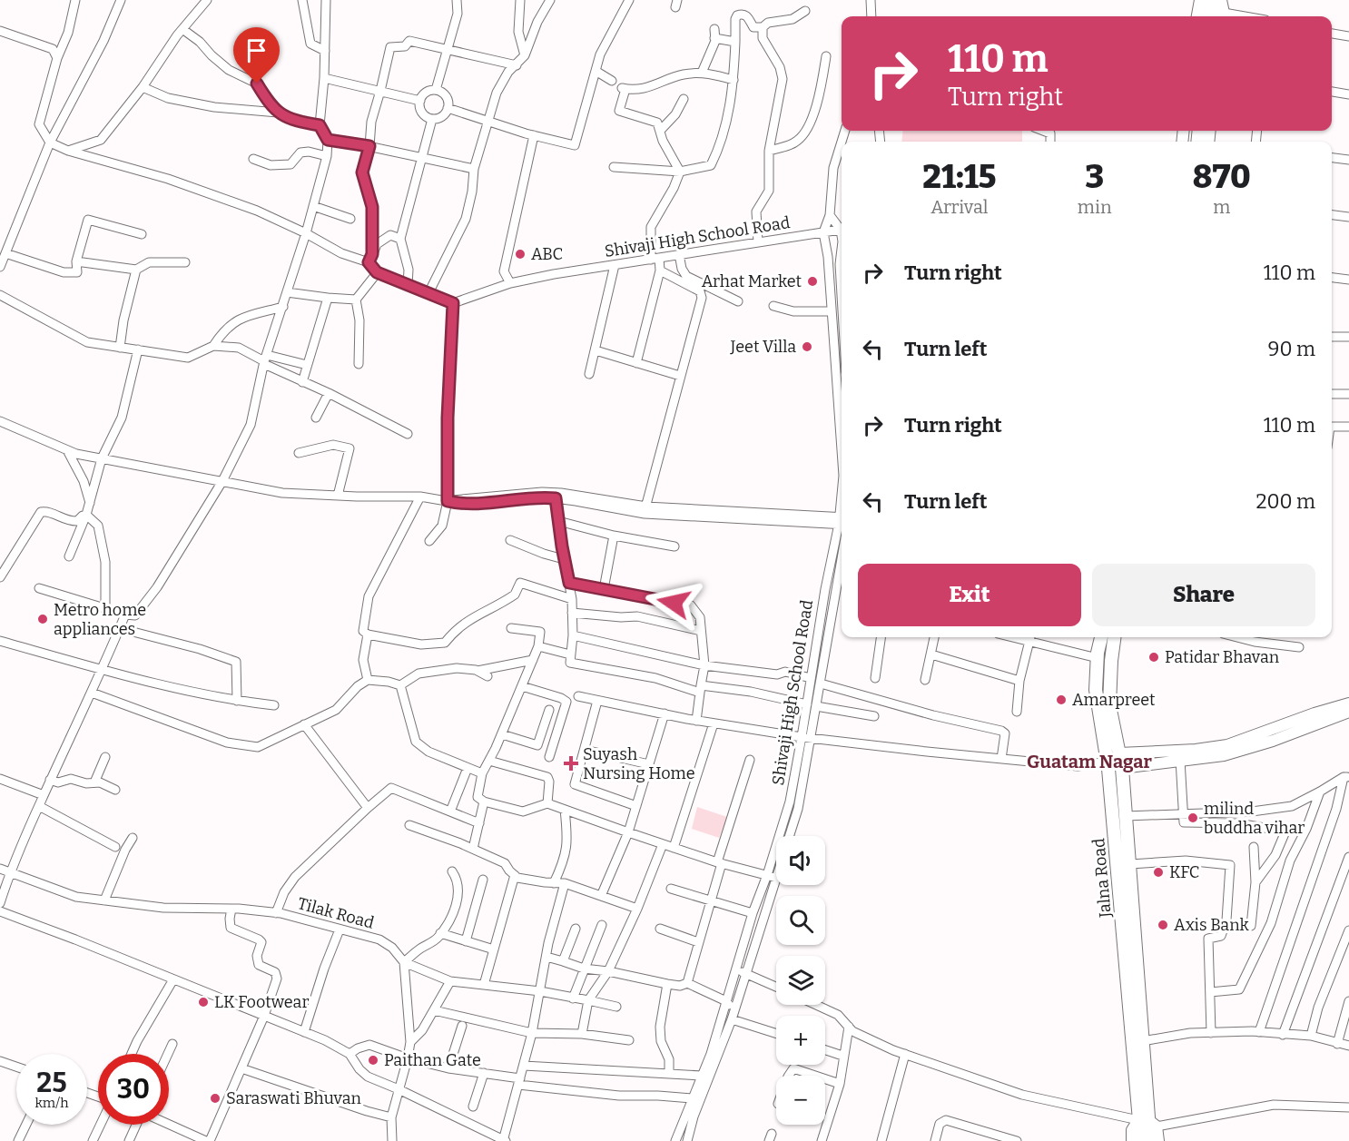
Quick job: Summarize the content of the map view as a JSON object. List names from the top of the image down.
{
  "streets": {
    "highway": ["Jalna Road"],
    "street": ["Shivaji High School Road", "Tilak Road"]
  },
  "districts": ["Guatam Nagar"],
  "places": {
    "other": [
      "ABC",
      "Arhat Market",
      "Jeet Villa",
      "Metro home appliances",
      "Patidar Bhavan",
      "Amarpreet",
      "milind buddha vihar",
      "KFC",
      "Axis Bank",
      "LK Footwear",
      "Paithan Gate",
      "Saraswati Bhuvan"
    ],
    "health": ["Suyash Nursing Home"]
  },
  "page": {
    "turn": ["110 m", "Turn right"],
    "eta": [
      "21:15",
      "Arrival",
      "3",
      "min",
      "870",
      "m"
    ],
    "list": [
      {
        "name": "Turn right",
        "value": "110 m"
      },
      {
        "name": "Turn left",
        "value": "90 m"
      },
      {
        "name": "Turn right",
        "value": "110 m"
      },
      {
        "name": "Turn left",
        "value": "200 m"
      }
    ],
    "buttons": ["Exit", "Share"],
    "map_buttons": ["+", "−"],
    "speed": "25 km/h",
    "limit": "30"
  }
}
